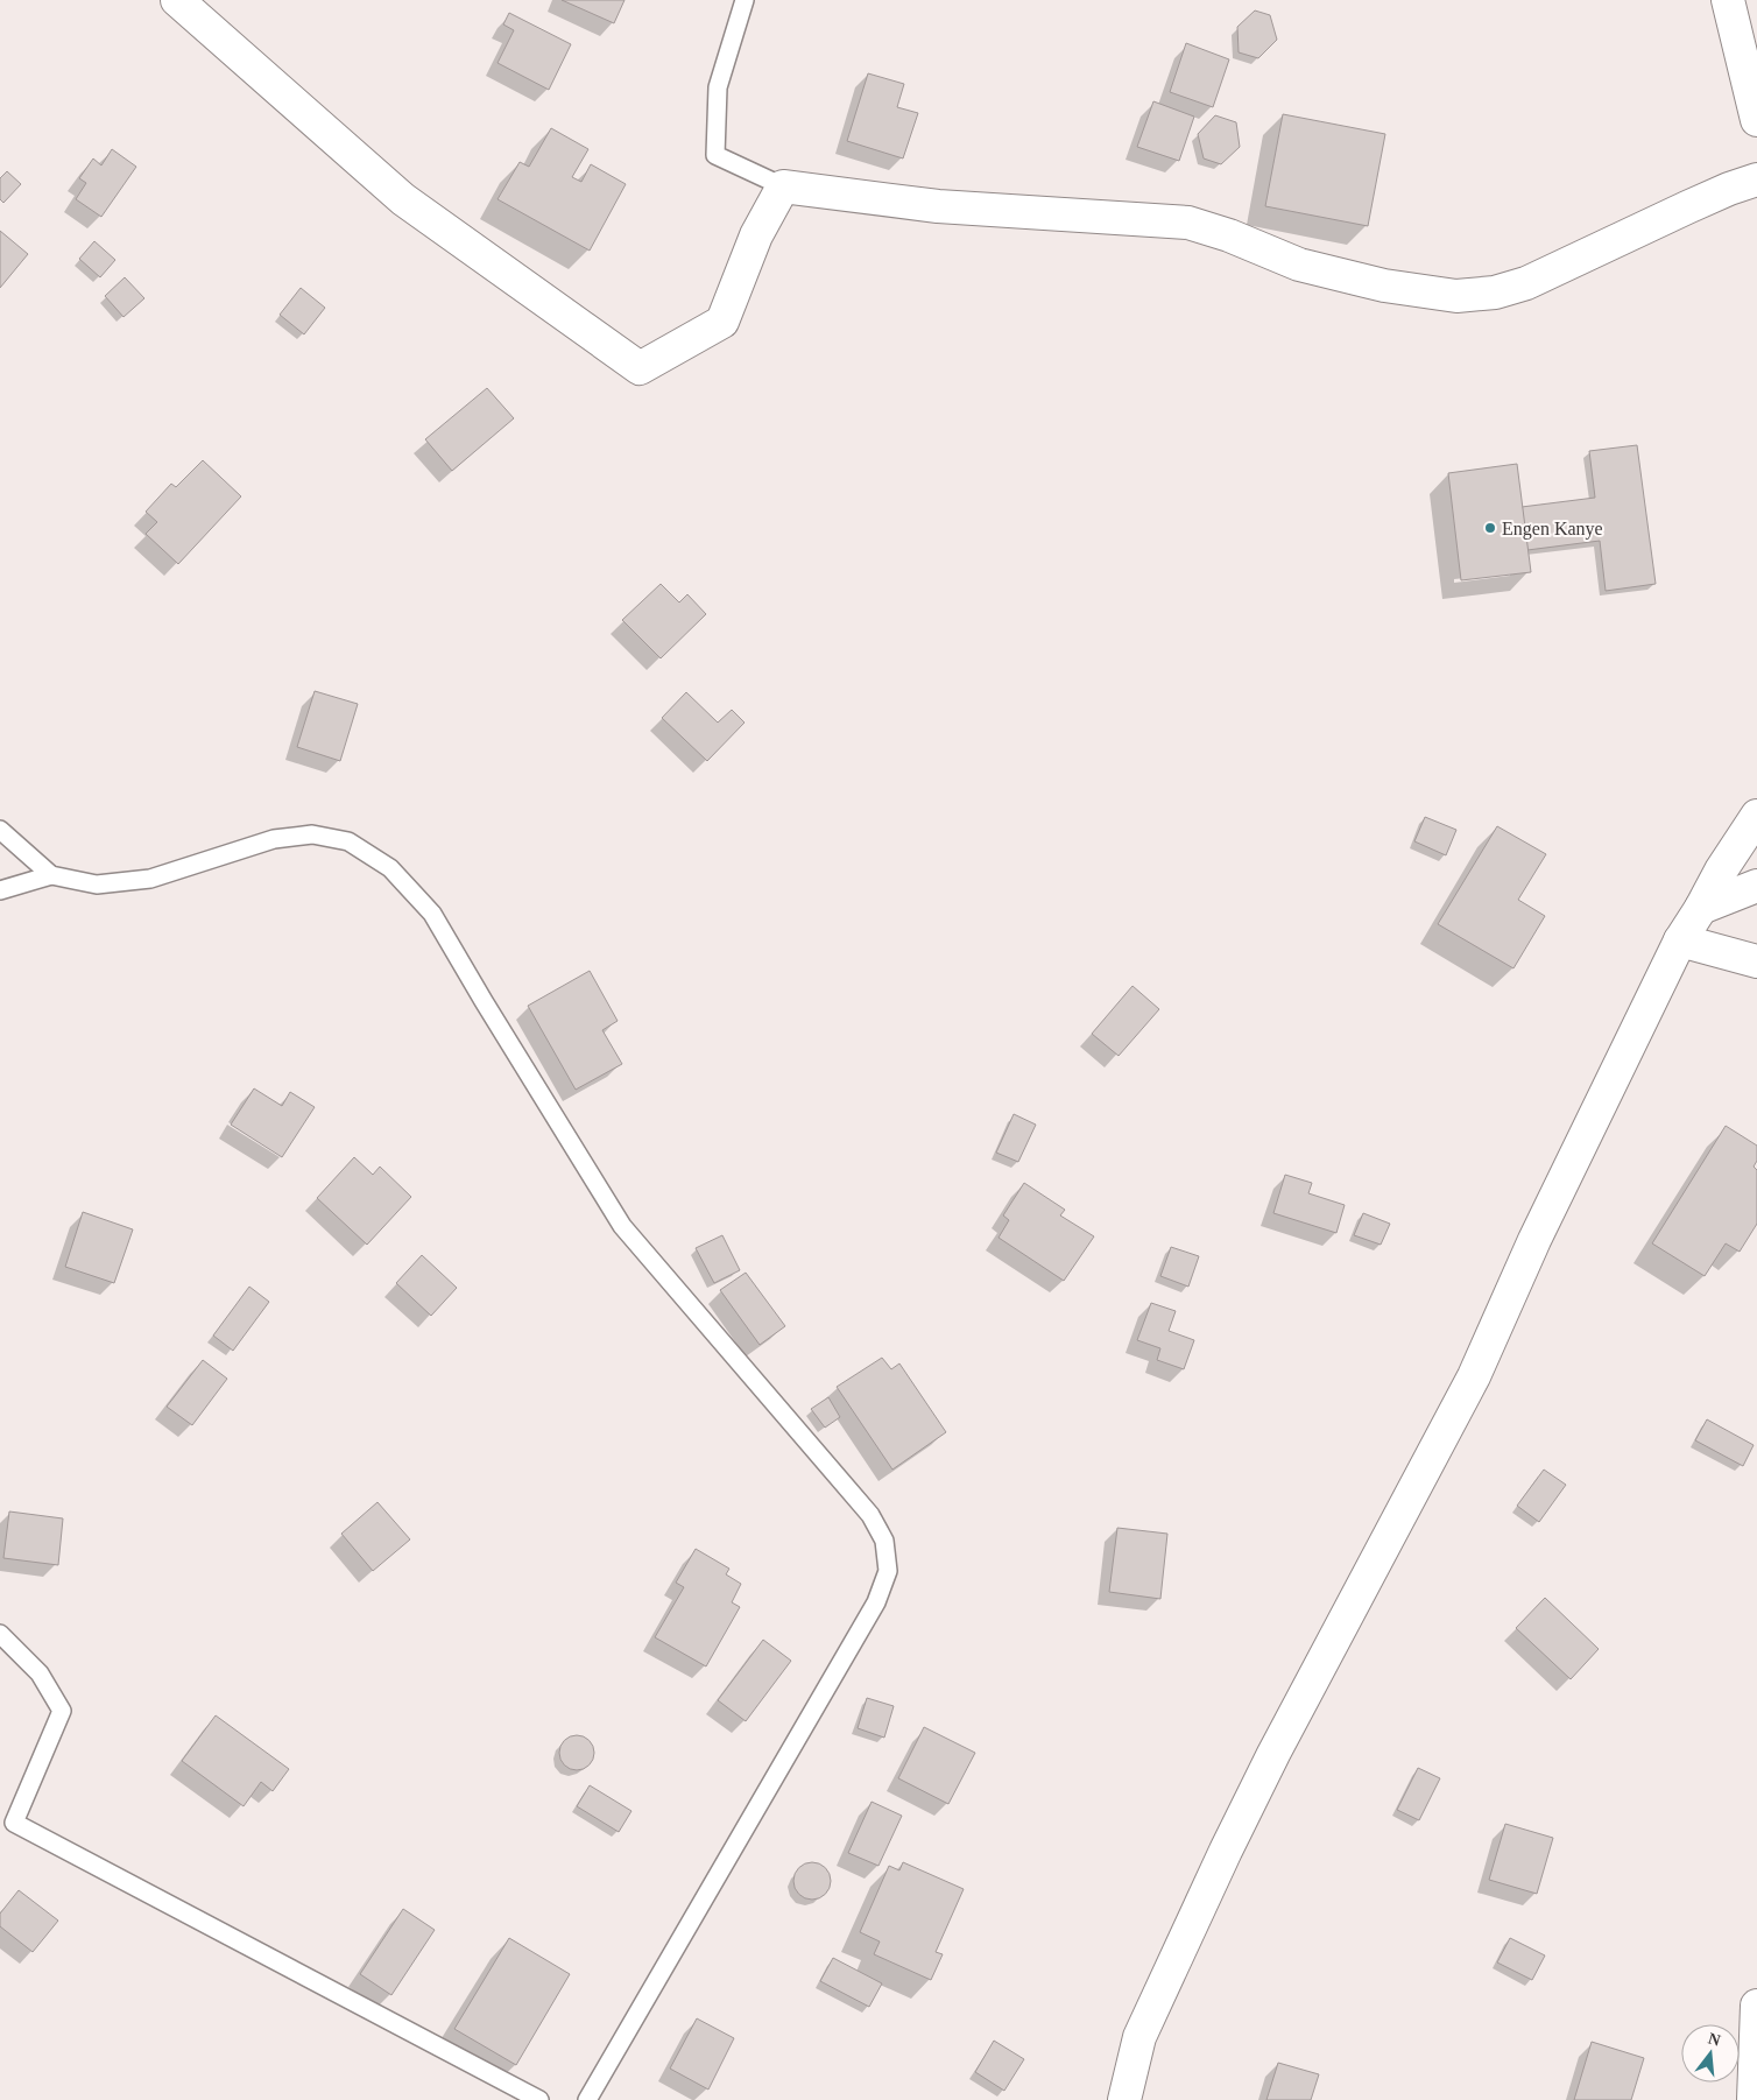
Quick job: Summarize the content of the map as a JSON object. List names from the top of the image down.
{
  "places": ["Engen Kanye"],
  "north": "top"
}
